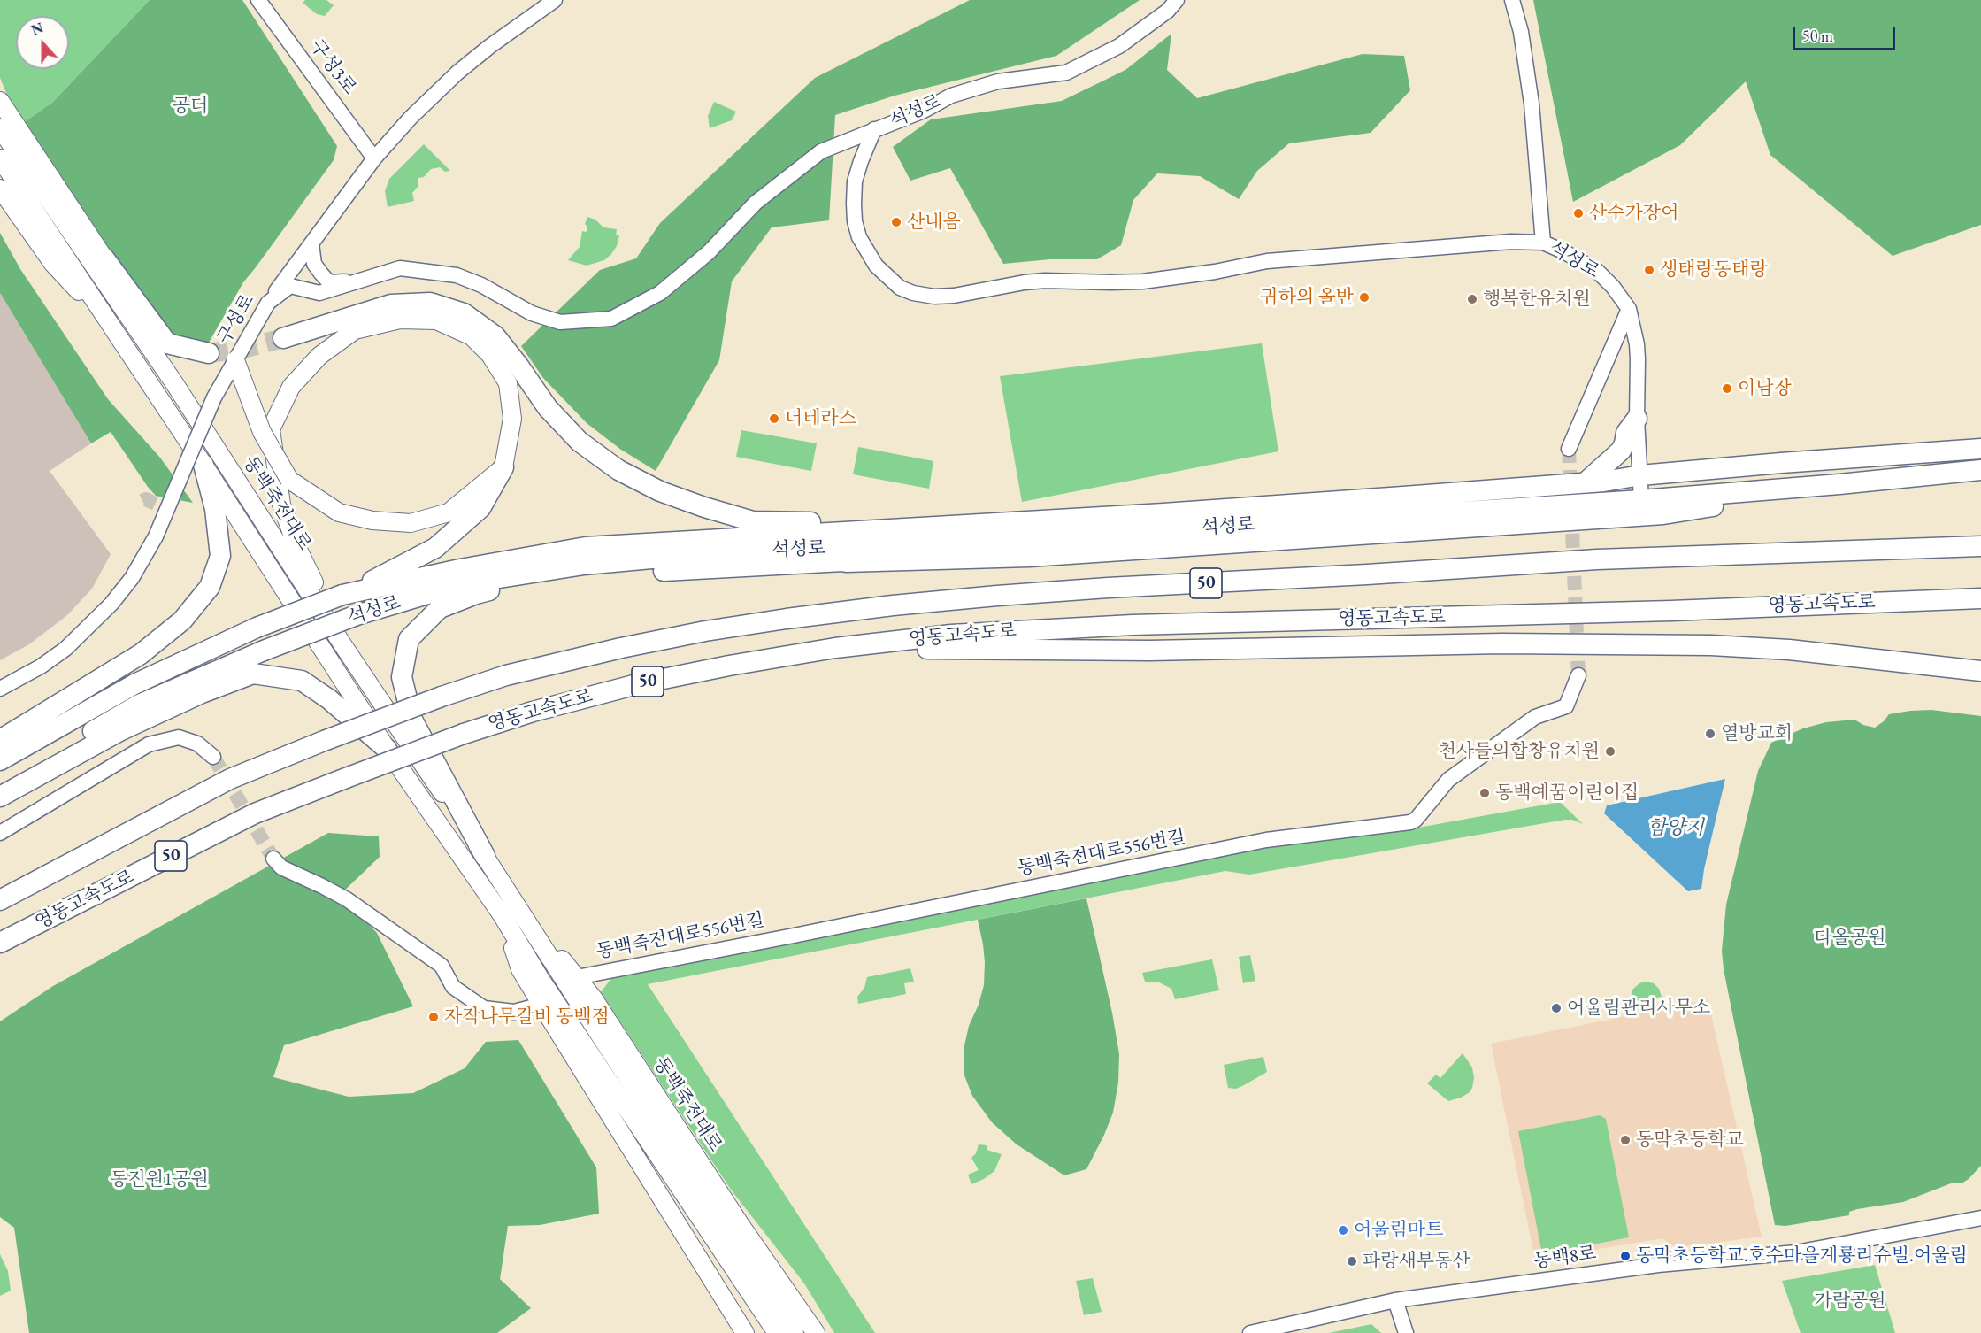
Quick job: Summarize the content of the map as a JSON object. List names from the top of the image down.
{
  "streets": {
    "highway": ["석성로", "50", "영동고속도로"],
    "main road": ["동백죽전대로"],
    "street": [
      "구성3로",
      "구성로",
      "동백죽전대로556번길",
      "동백8로"
    ]
  },
  "crossings": [
    ["구성3로", "구성로"],
    ["동백죽전대로", "동백죽전대로556번길"]
  ],
  "water": ["함양지"],
  "parks": [
    "공터",
    "다올공원",
    "동진원1공원",
    "가람공원"
  ],
  "places": [
    "산수가장어",
    "산내음",
    "생태랑동태랑",
    "귀하의 올반",
    "행복한유치원",
    "이남장",
    "더테라스",
    "열방교회",
    "천사들의합창유치원",
    "동백예꿈어린이집",
    "어울림관리사무소",
    "자작나무갈비 동백점",
    "동막초등학교",
    "어울림마트",
    "동막초등학교.호수마을계룡리슈빌.어울림",
    "파랑새부동산"
  ],
  "scale_bar": "50 m",
  "north": "top"
}
